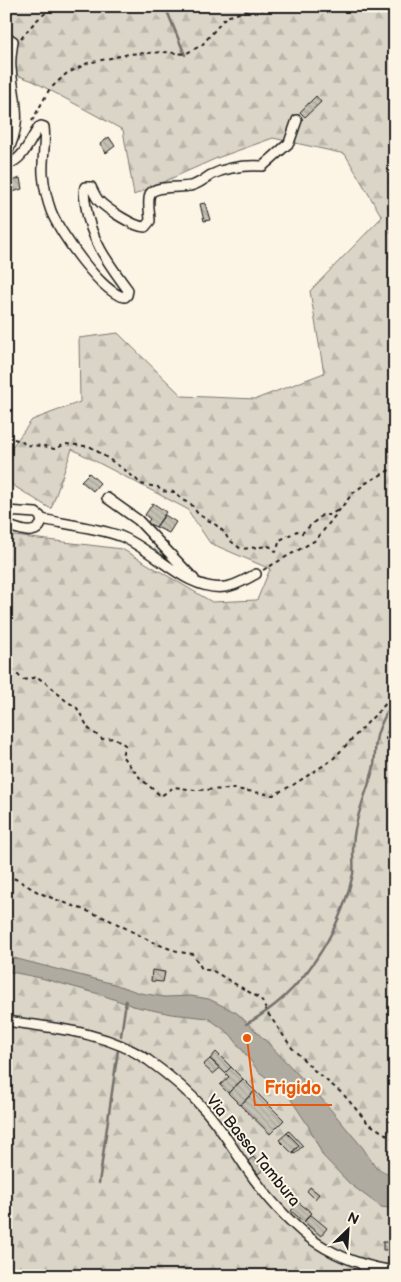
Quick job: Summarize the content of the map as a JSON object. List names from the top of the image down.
{
  "streets": {
    "street": ["Via Bassa Tambura"]
  },
  "places": ["Frigido"],
  "north": "top right"
}
